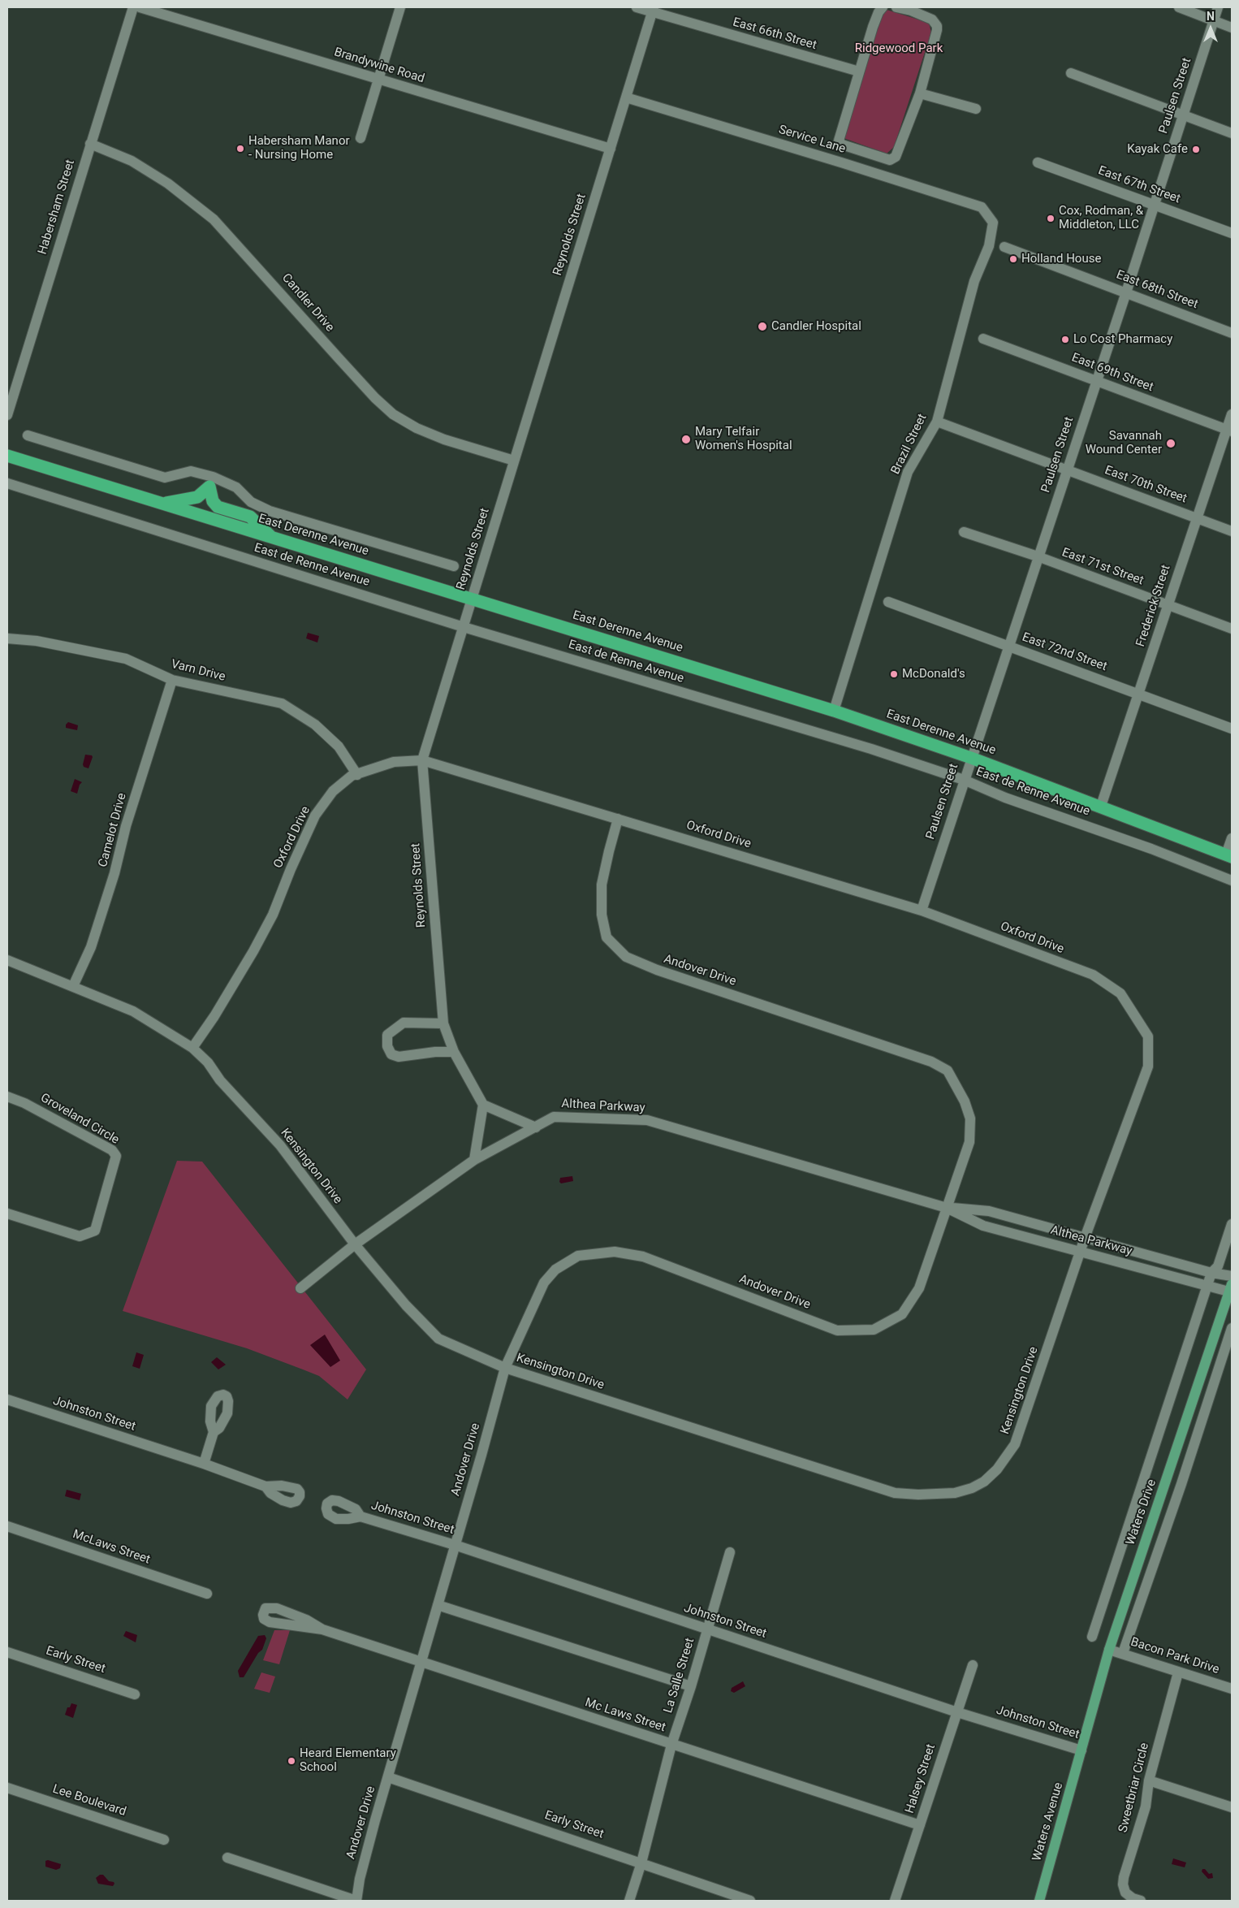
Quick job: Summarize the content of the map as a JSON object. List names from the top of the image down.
{
  "streets": {
    "highway": ["East Derenne Avenue"],
    "main road": ["Waters Drive", "Waters Avenue"],
    "street": [
      "East 66th Street",
      "Brandywine Road",
      "Paulsen Street",
      "Service Lane",
      "East 67th Street",
      "Habersham Street",
      "Reynolds Street",
      "East 68th Street",
      "Candler Drive",
      "East 69th Street",
      "Brazil Street",
      "East 70th Street",
      "East de Renne Avenue",
      "East 71st Street",
      "Frederick Street",
      "East 72nd Street",
      "Varn Drive",
      "Camelot Drive",
      "Oxford Drive",
      "Andover Drive",
      "Althea Parkway",
      "Groveland Circle",
      "Kensington Drive",
      "Johnston Street",
      "McLaws Street",
      "Bacon Park Drive",
      "Early Street",
      "La Salle Street",
      "Mc Laws Street",
      "Halsey Street",
      "Sweetbriar Circle",
      "Lee Boulevard"
    ]
  },
  "crossings": [
    ["East 66th Street", "Reynolds Street"],
    ["Brandywine Road", "Reynolds Street"],
    ["Paulsen Street", "East 67th Street"],
    ["Paulsen Street", "East 68th Street"],
    ["Paulsen Street", "East 69th Street"],
    ["Paulsen Street", "East 70th Street"],
    ["Paulsen Street", "East Derenne Avenue"],
    ["Paulsen Street", "East de Renne Avenue"],
    ["Paulsen Street", "East 71st Street"],
    ["Paulsen Street", "East 72nd Street"],
    ["Paulsen Street", "Oxford Drive"],
    ["Service Lane", "Reynolds Street"],
    ["Service Lane", "Brazil Street"],
    ["Habersham Street", "Candler Drive"],
    ["Reynolds Street", "Candler Drive"],
    ["Reynolds Street", "East Derenne Avenue"],
    ["Reynolds Street", "East de Renne Avenue"],
    ["Reynolds Street", "Oxford Drive"],
    ["East 69th Street", "Frederick Street"],
    ["Brazil Street", "East 70th Street"],
    ["Brazil Street", "East Derenne Avenue"],
    ["East 70th Street", "Frederick Street"],
    ["East Derenne Avenue", "Frederick Street"],
    ["East 71st Street", "Frederick Street"],
    ["Frederick Street", "East 72nd Street"],
    ["Varn Drive", "Camelot Drive"],
    ["Varn Drive", "Oxford Drive"],
    ["Camelot Drive", "Kensington Drive"],
    ["Oxford Drive", "Andover Drive"],
    ["Oxford Drive", "Althea Parkway"],
    ["Oxford Drive", "Kensington Drive"],
    ["Andover Drive", "Althea Parkway"],
    ["Andover Drive", "Kensington Drive"],
    ["Andover Drive", "Johnston Street"],
    ["Andover Drive", "Early Street"],
    ["Andover Drive", "Mc Laws Street"],
    ["Althea Parkway", "Kensington Drive"],
    ["Althea Parkway", "Waters Drive"],
    ["Johnston Street", "Waters Drive"],
    ["Johnston Street", "La Salle Street"],
    ["Johnston Street", "Halsey Street"],
    ["Johnston Street", "Waters Avenue"],
    ["Waters Drive", "Bacon Park Drive"],
    ["Waters Drive", "Waters Avenue"],
    ["Bacon Park Drive", "Sweetbriar Circle"],
    ["Early Street", "La Salle Street"],
    ["La Salle Street", "Mc Laws Street"],
    ["Mc Laws Street", "Halsey Street"]
  ],
  "parks": ["Ridgewood Park"],
  "places": [
    "Habersham Manor - Nursing Home",
    "Kayak Cafe",
    "Cox, Rodman, & Middleton, LLC",
    "Holland House",
    "Candler Hospital",
    "Lo Cost Pharmacy",
    "Mary Telfair Women's Hospital",
    "Savannah Wound Center",
    "McDonald's",
    "Heard Elementary School"
  ],
  "north": "top"
}
